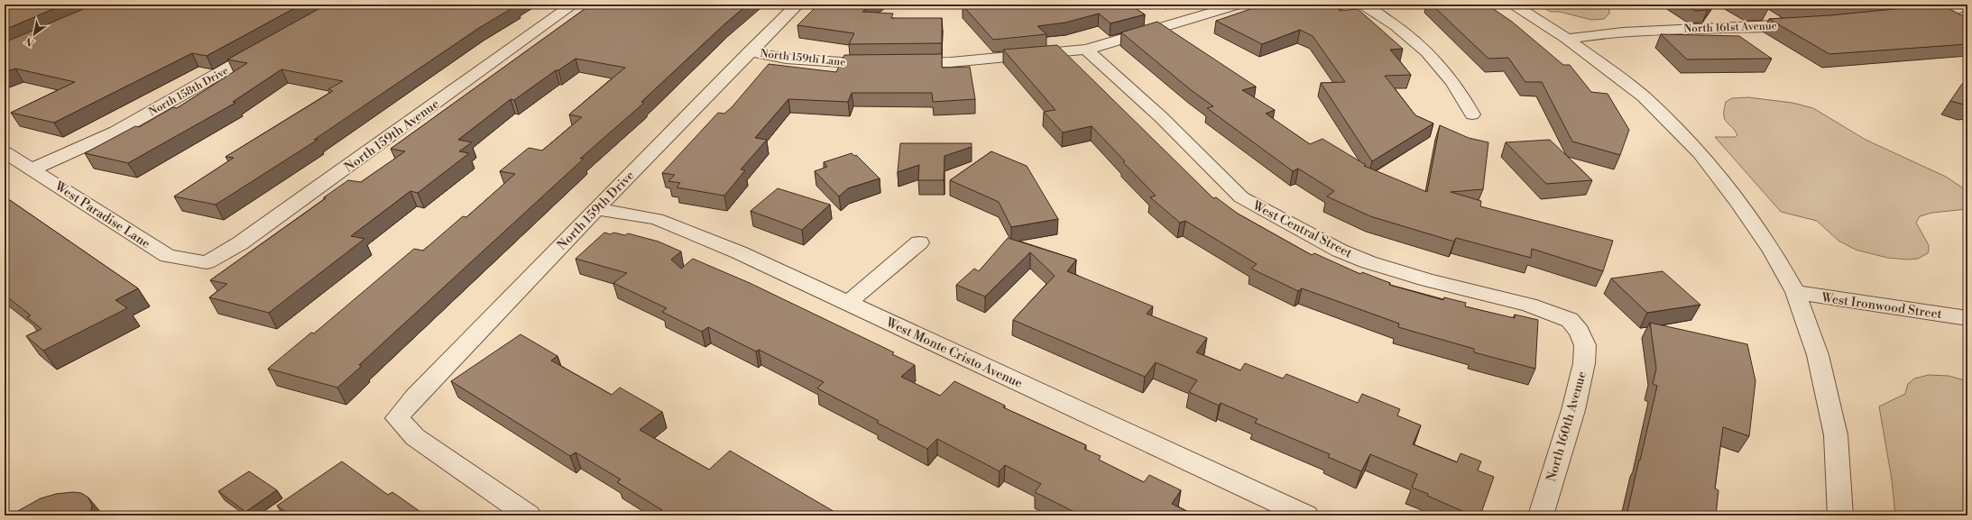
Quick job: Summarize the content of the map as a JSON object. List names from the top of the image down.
{
  "streets": {
    "street": [
      "North 161st Avenue",
      "North 159th Lane",
      "North 158th Drive",
      "North 159th Avenue",
      "North 159th Drive",
      "West Paradise Lane",
      "West Central Street",
      "West Ironwood Street",
      "West Monte Cristo Avenue",
      "North 160th Avenue"
    ]
  },
  "crossings": [
    ["North 159th Lane", "North 159th Drive"],
    ["North 158th Drive", "West Paradise Lane"],
    ["North 159th Avenue", "West Paradise Lane"],
    ["North 159th Drive", "West Monte Cristo Avenue"],
    ["West Central Street", "North 160th Avenue"]
  ],
  "north": "bottom left"
}
